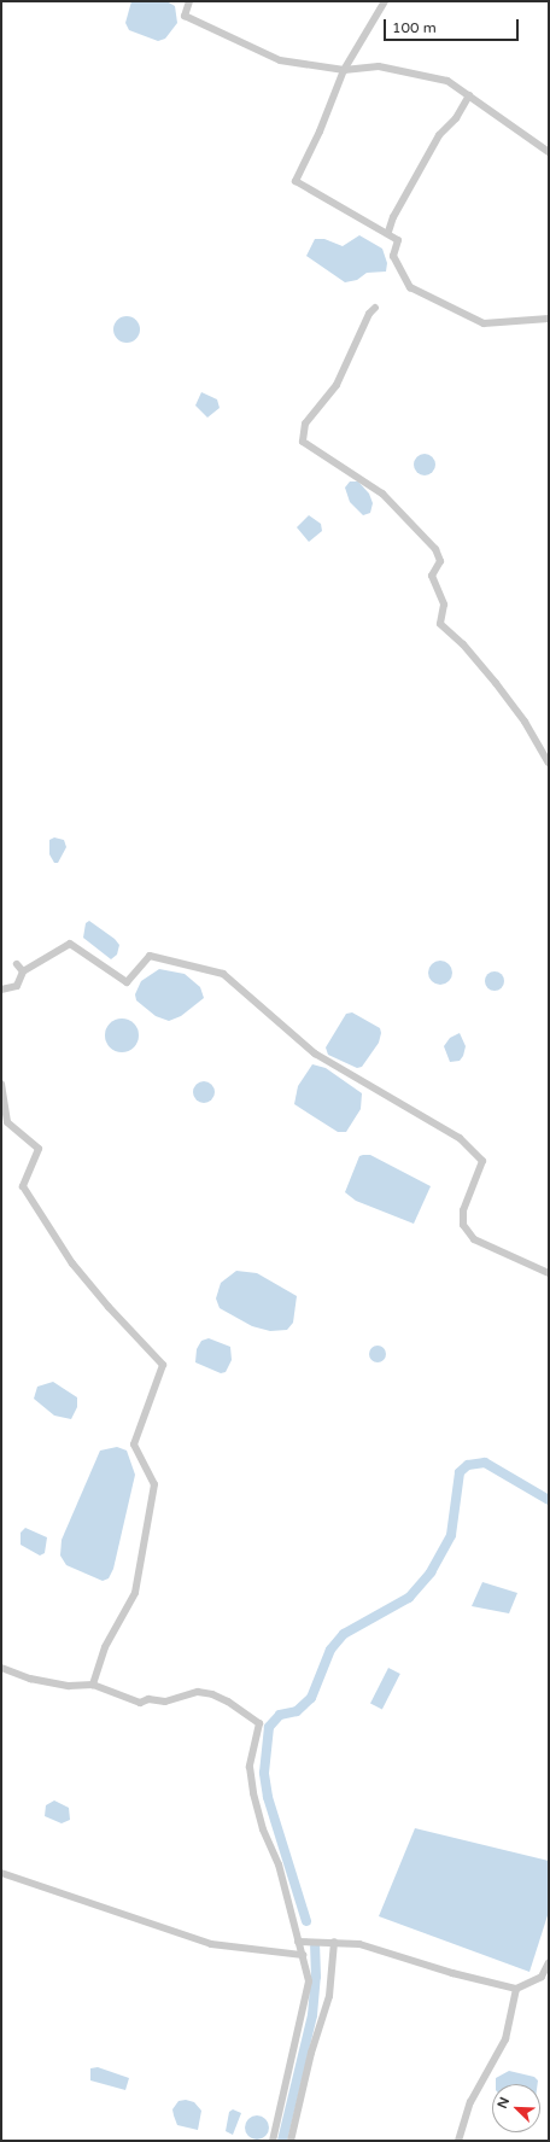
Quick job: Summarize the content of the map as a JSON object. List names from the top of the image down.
{
  "scale_bar": "100 m",
  "north": "top left"
}
